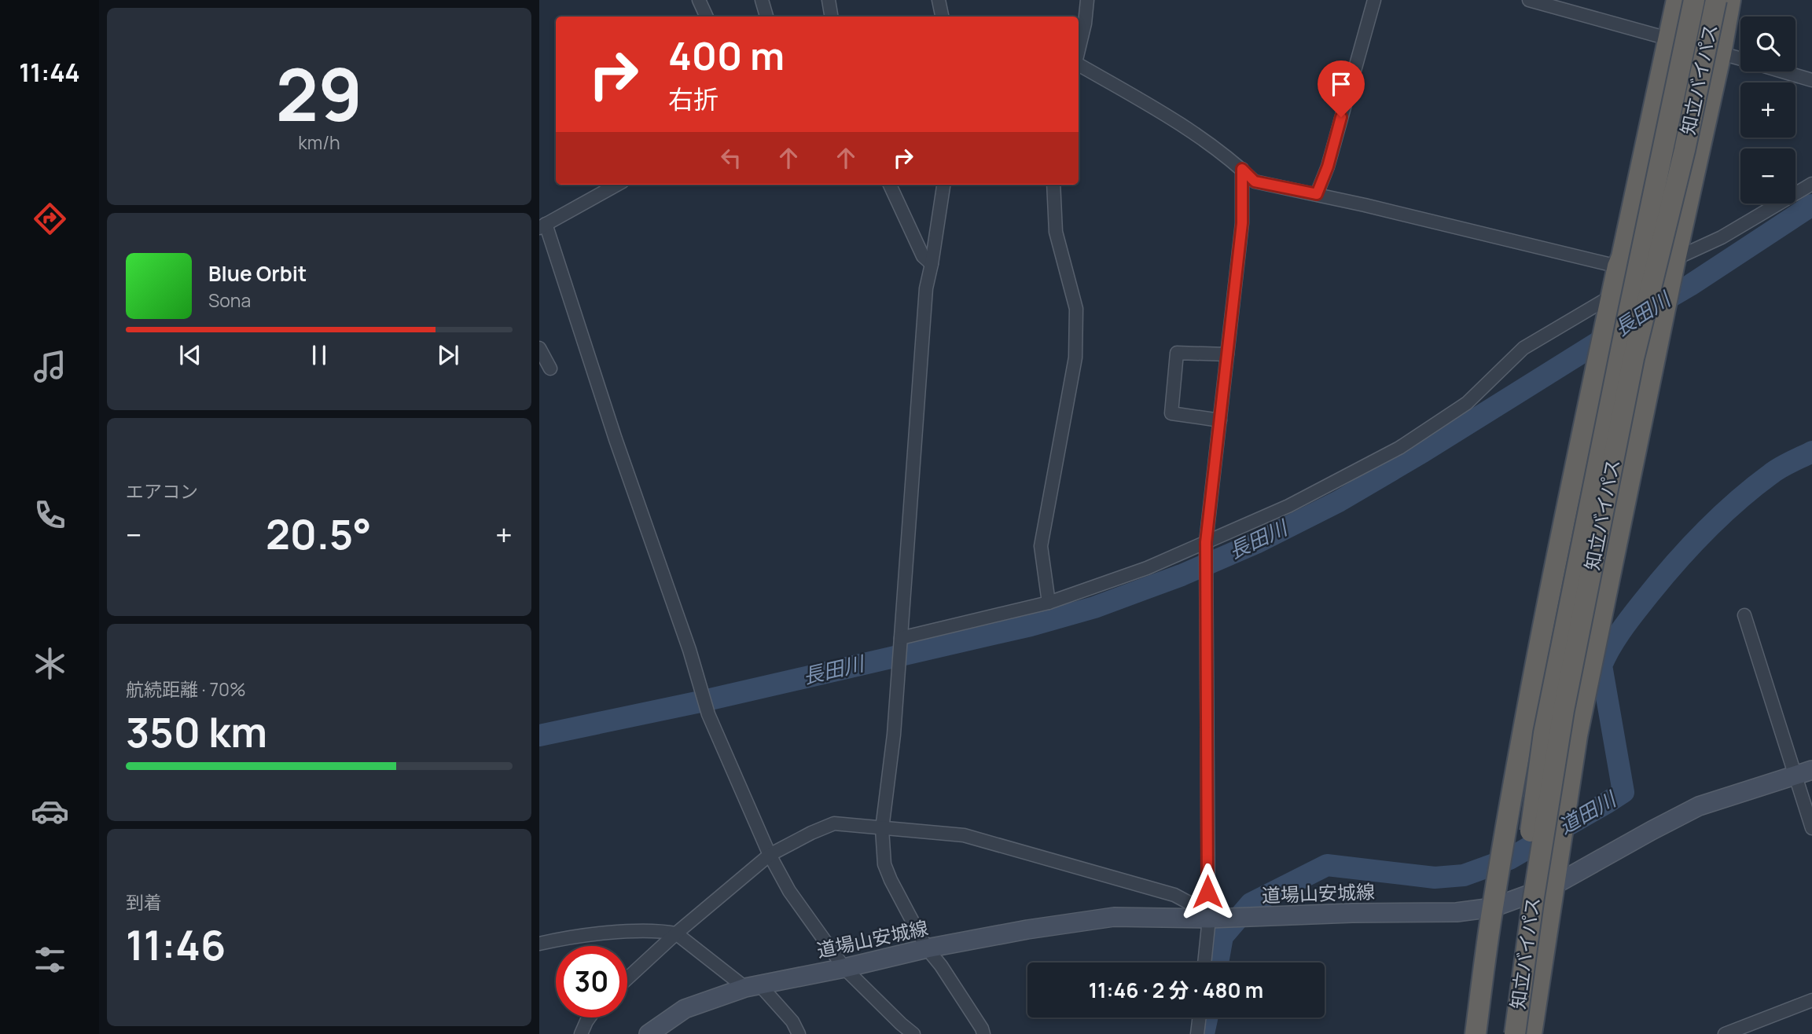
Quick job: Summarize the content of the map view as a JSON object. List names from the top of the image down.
{
  "streets": {
    "highway": ["知立バイパス"],
    "main road": ["道場山安城線"]
  },
  "water": ["長田川", "道田川"],
  "page": {
    "tabs": "11:44",
    "tile": [
      ["29", "km/h"],
      "エアコン",
      ["航続距離 · 70%", "350 km"],
      ["到着", "11:46"]
    ],
    "map_buttons": ["+", "−"],
    "turn": ["400 m", "右折"],
    "song": ["Blue Orbit", "Sona"],
    "heat": ["−", "20.5°", "+"],
    "limit": "30",
    "trip": "11:46 · 2 分 · 480 m"
  }
}
